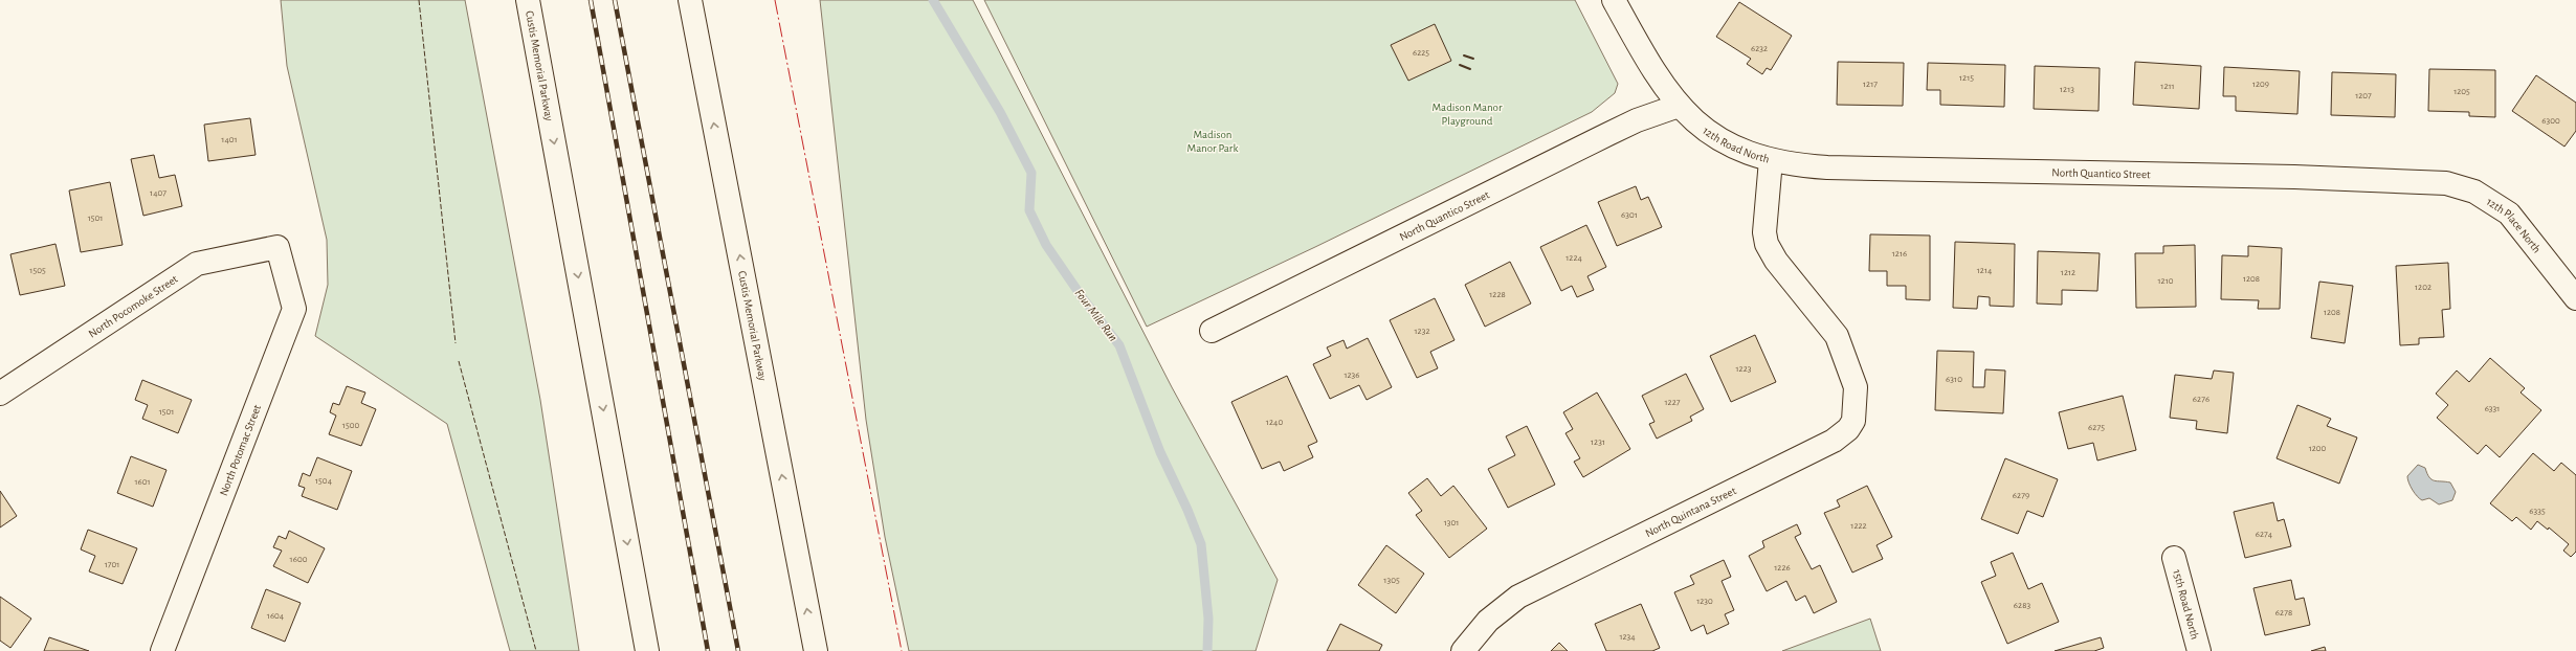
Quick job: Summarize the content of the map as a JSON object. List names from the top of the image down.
{
  "streets": {
    "main road": [
      "Custis Memorial Parkway",
      "12th Road North",
      "North Quantico Street",
      "12th Place North",
      "North Pocomoke Street",
      "North Potomac Street",
      "North Quintana Street",
      "15th Road North"
    ]
  },
  "crossings": [
    ["12th Road North", "North Quantico Street"],
    ["12th Road North", "North Quintana Street"],
    ["North Quantico Street", "12th Place North"],
    ["North Pocomoke Street", "North Potomac Street"]
  ],
  "water": ["Four Mile Run"],
  "parks": ["Madison Manor Playground", "Madison Manor Park"],
  "house_numbers": [
    "6232",
    "6225",
    "1215",
    "1217",
    "1209",
    "1211",
    "1213",
    "1205",
    "1207",
    "6300",
    "1401",
    "1407",
    "6301",
    "1501",
    "1216",
    "1224",
    "1505",
    "1214",
    "1212",
    "1208",
    "1210",
    "1202",
    "1228",
    "1208",
    "1232",
    "1223",
    "1236",
    "6310",
    "6276",
    "1227",
    "6331",
    "1501",
    "1240",
    "1500",
    "6275",
    "1231",
    "1200",
    "1504",
    "1601",
    "6279",
    "6335",
    "1301",
    "1222",
    "6274",
    "1600",
    "1701",
    "1226",
    "1305",
    "1230",
    "6283",
    "6278",
    "1604",
    "1234"
  ]
}
